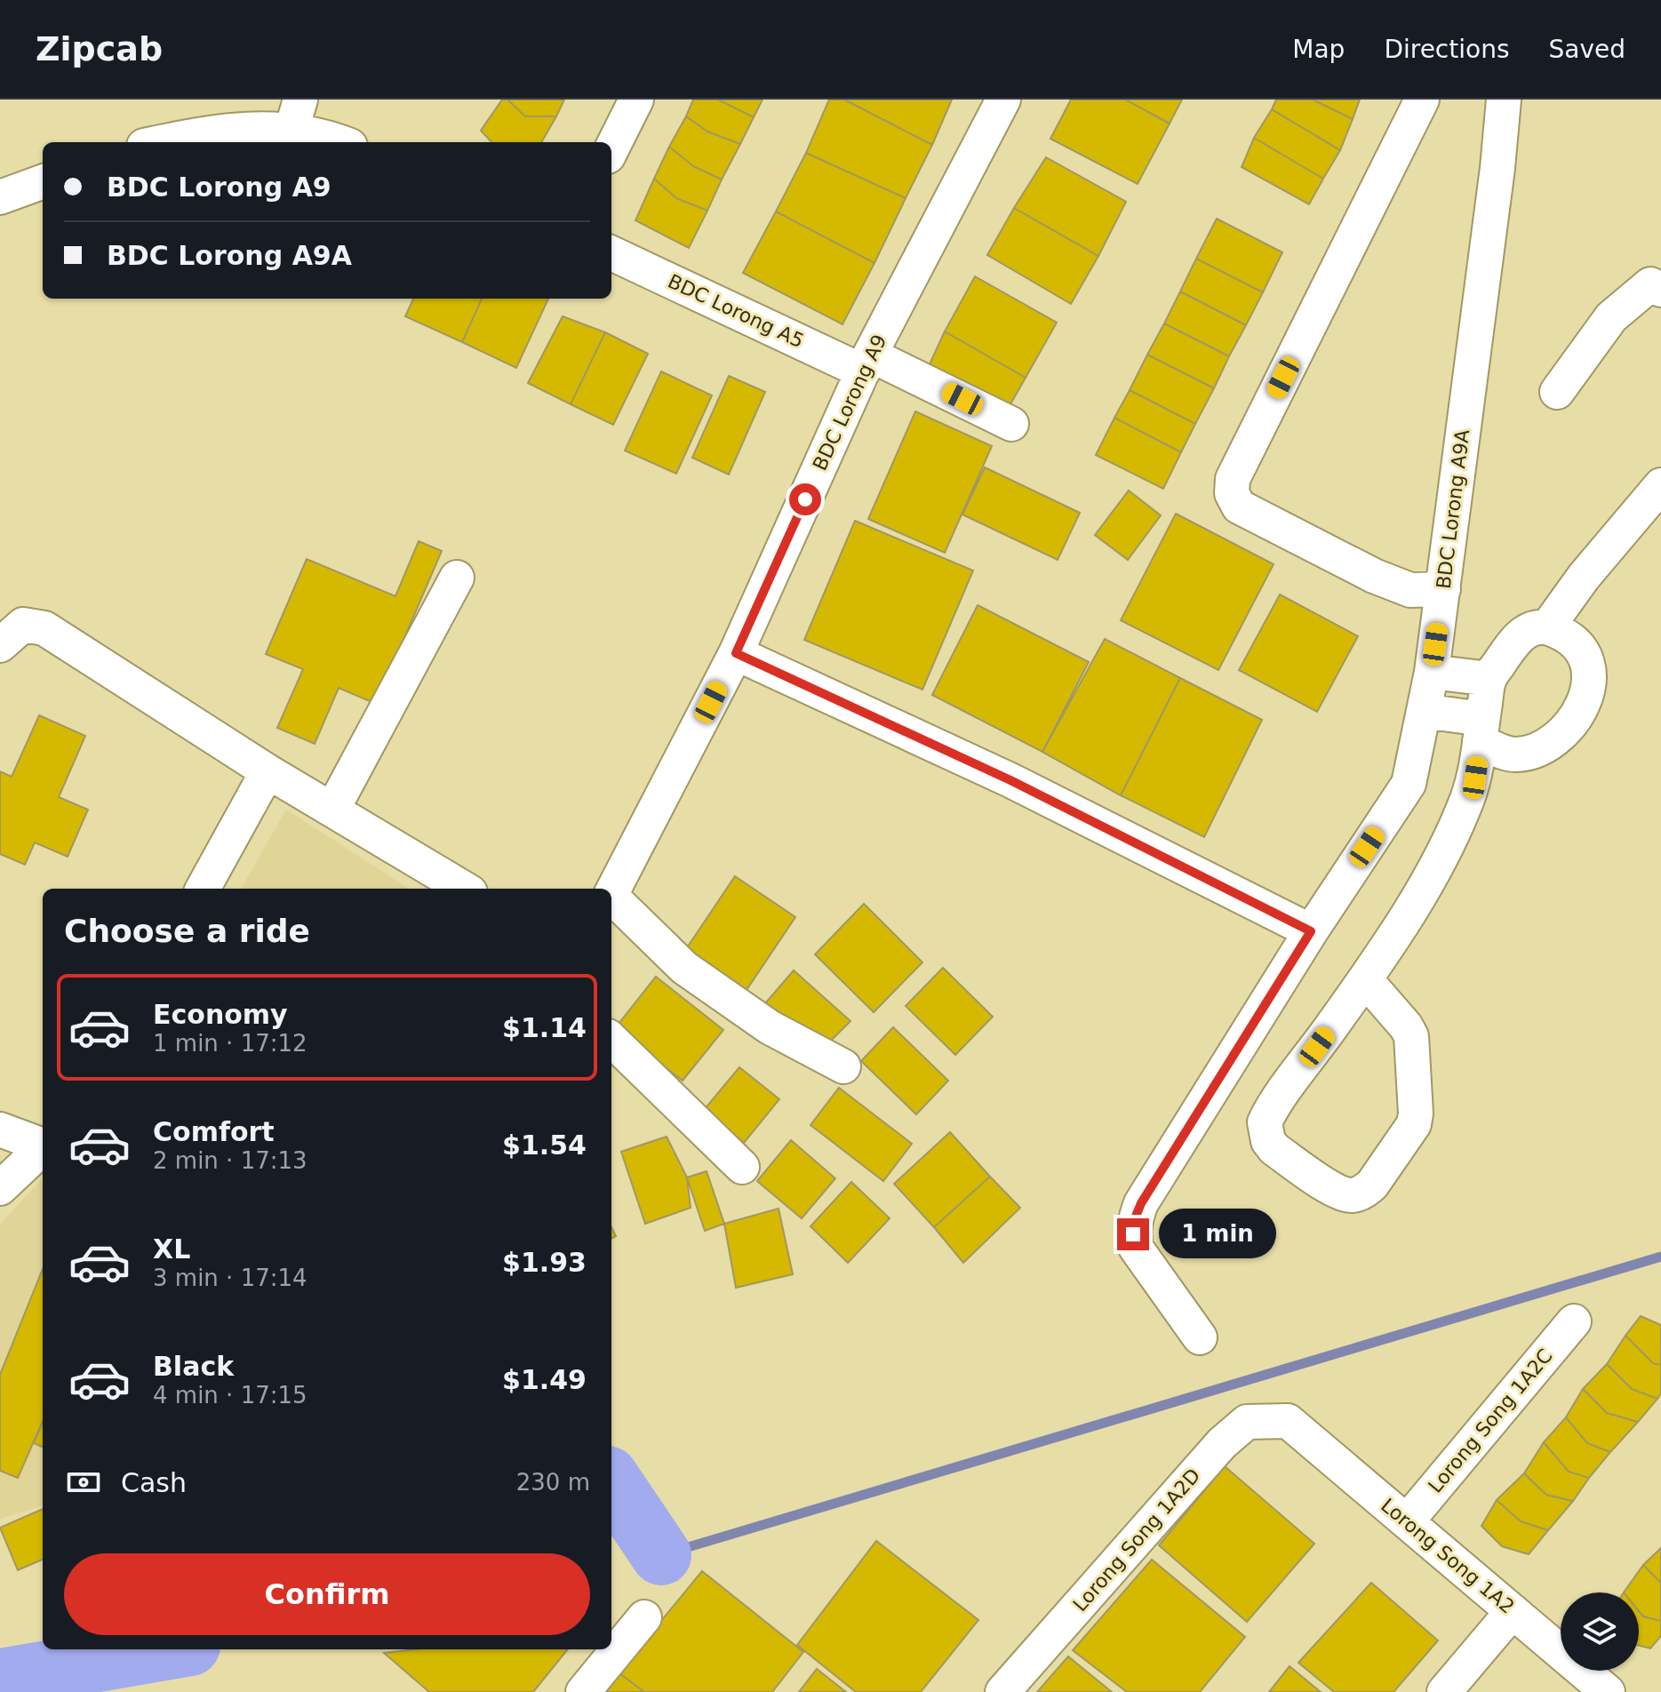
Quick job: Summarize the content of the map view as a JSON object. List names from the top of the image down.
{
  "streets": {
    "street": [
      "BDC Lorong A5",
      "BDC Lorong A9",
      "BDC Lorong A9A",
      "Lorong Song 1A2C",
      "Lorong Song 1A2D",
      "Lorong Song 1A2"
    ]
  },
  "crossings": [
    ["BDC Lorong A5", "BDC Lorong A9"],
    ["Lorong Song 1A2C", "Lorong Song 1A2"],
    ["Lorong Song 1A2D", "Lorong Song 1A2"]
  ],
  "page": {
    "header": "Zipcab",
    "nav": ["Map", "Directions", "Saved"],
    "banner": ["BDC Lorong A9", "BDC Lorong A9A"],
    "heading": "Choose a ride",
    "list": [
      {
        "name": "Economy",
        "note": "1 min · 17:12",
        "value": "$1.14"
      },
      {
        "name": "Comfort",
        "note": "2 min · 17:13",
        "value": "$1.54"
      },
      {
        "name": "XL",
        "note": "3 min · 17:14",
        "value": "$1.93"
      },
      {
        "name": "Black",
        "note": "4 min · 17:15",
        "value": "$1.49"
      }
    ],
    "bubble": "1 min",
    "pay": ["Cash", "230 m"],
    "buttons": "Confirm"
  }
}
